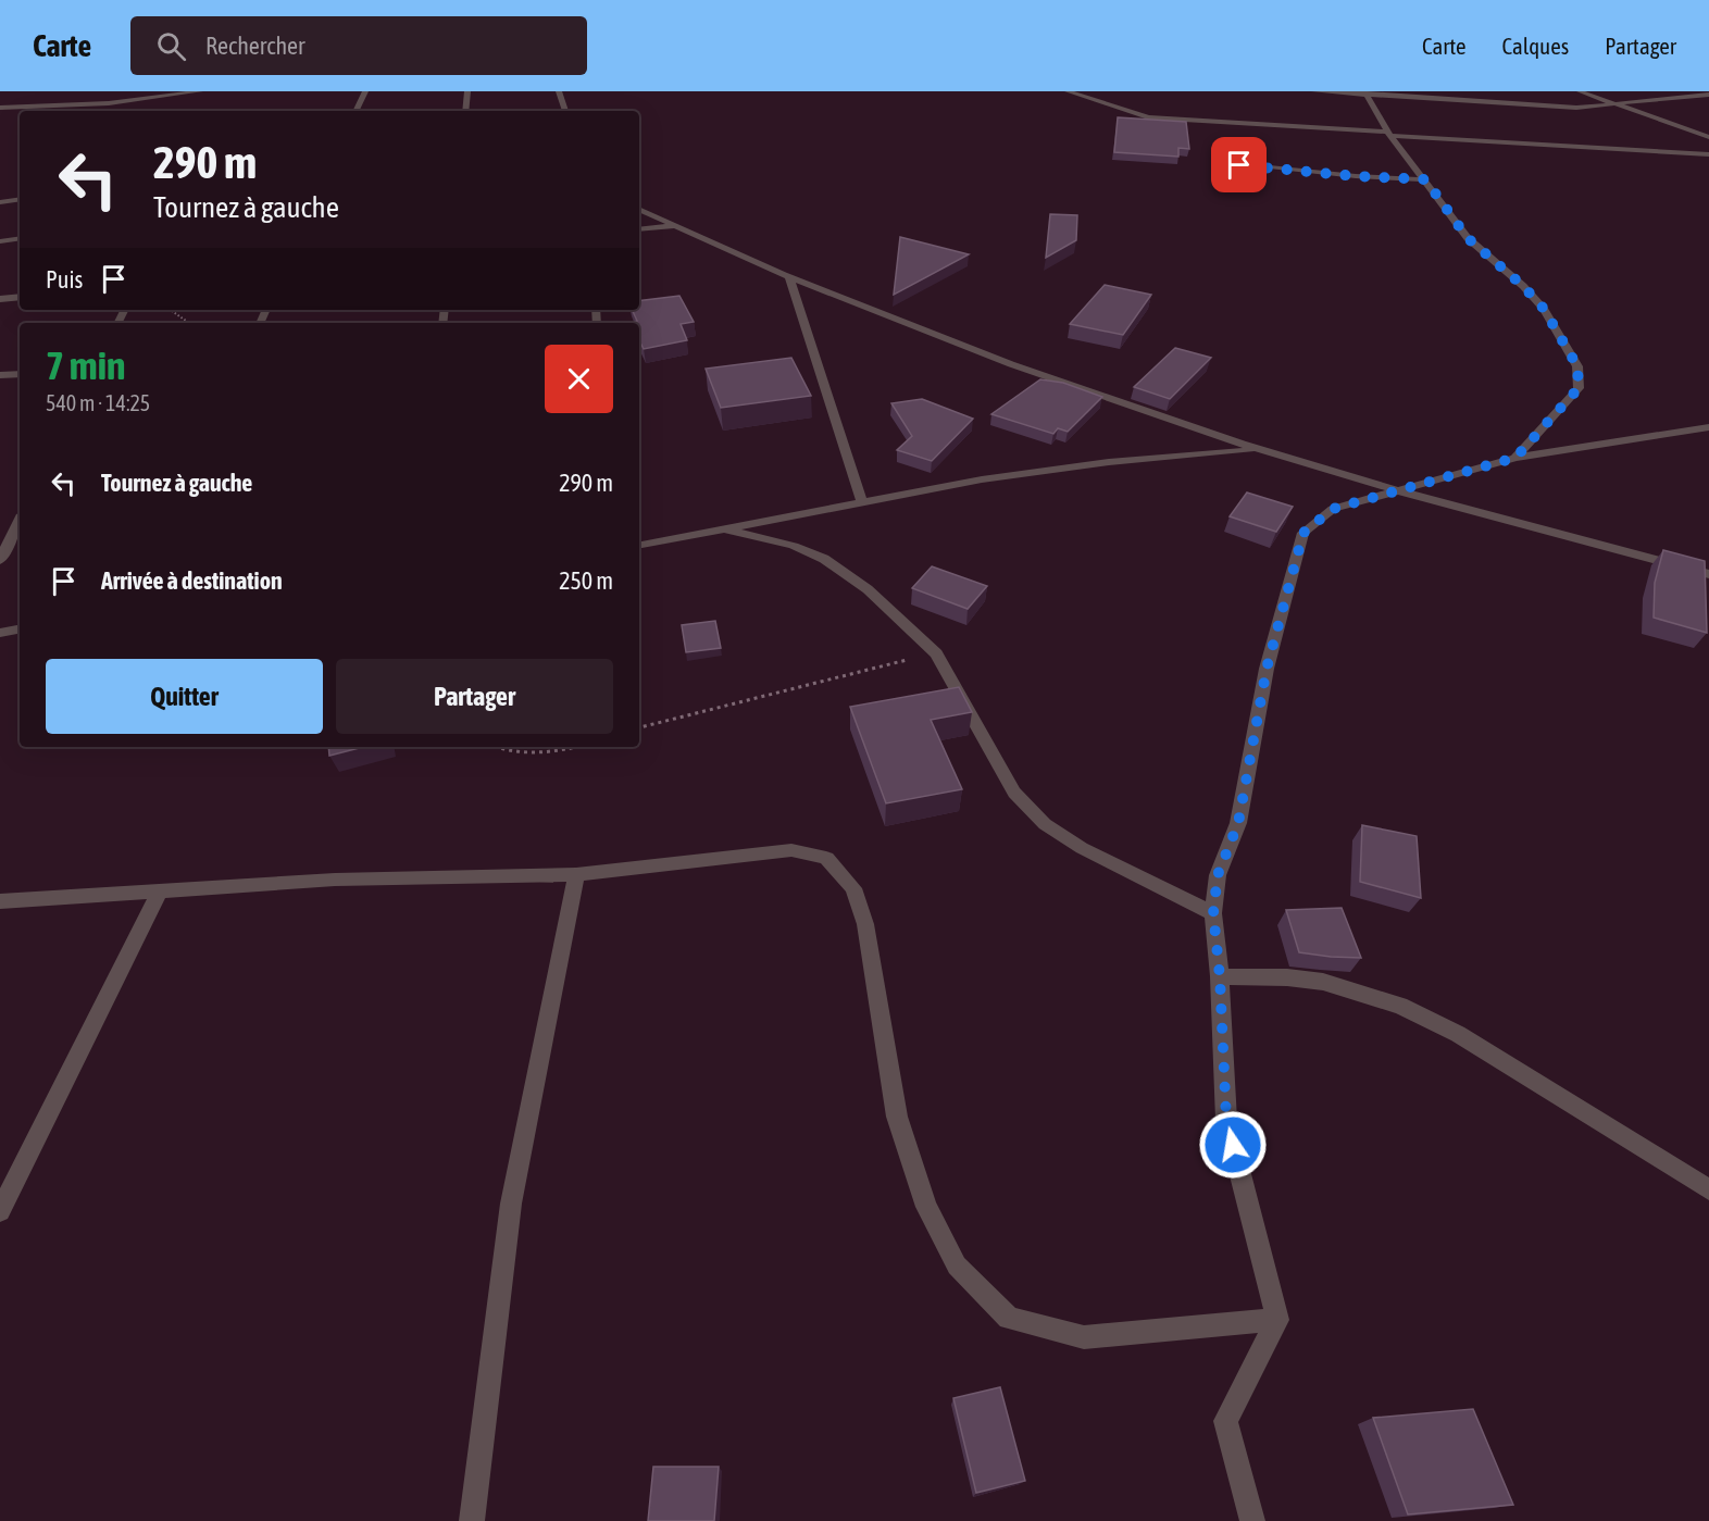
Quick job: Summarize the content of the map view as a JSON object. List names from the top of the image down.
{
  "page": {
    "header": "Carte",
    "search": "Rechercher",
    "nav": ["Carte", "Calques", "Partager"],
    "turn": ["290 m", "Tournez à gauche"],
    "then": "Puis",
    "heading": ["7 min", "540 m · 14:25"],
    "list": [
      {
        "name": "Tournez à gauche",
        "value": "290 m"
      },
      {
        "name": "Arrivée à destination",
        "value": "250 m"
      }
    ],
    "buttons": ["Quitter", "Partager"]
  }
}
